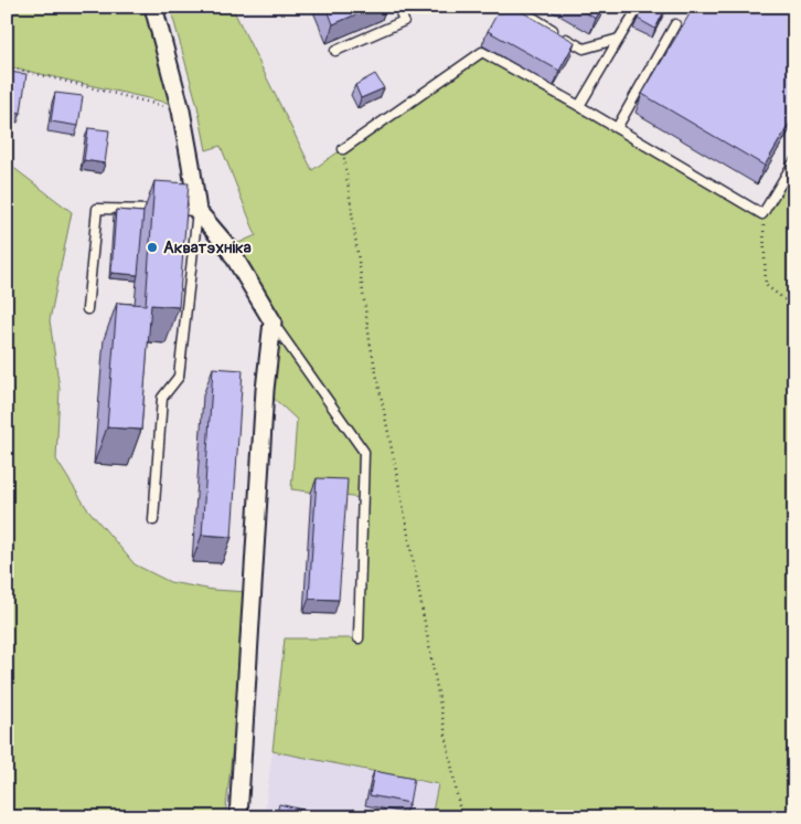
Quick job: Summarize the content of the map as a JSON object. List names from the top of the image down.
{
  "places": ["Акватэхніка"]
}
